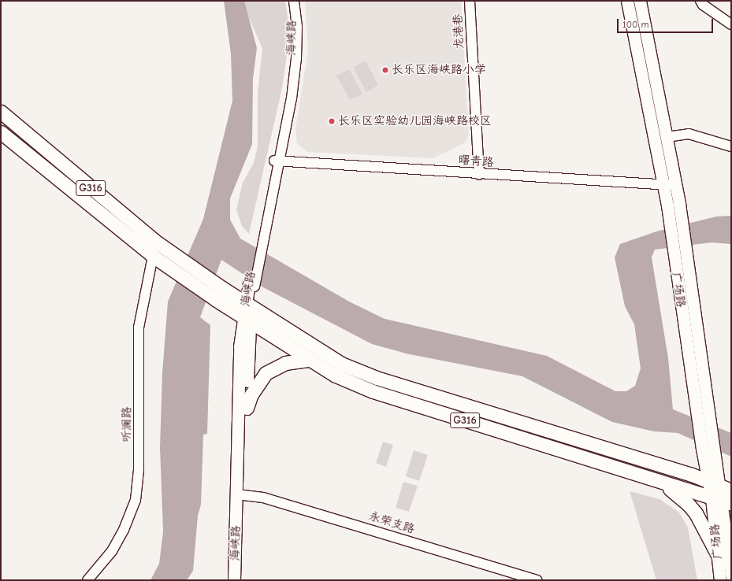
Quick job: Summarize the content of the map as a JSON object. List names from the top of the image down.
{
  "streets": {
    "highway": ["G316"],
    "main road": ["海峡路", "广场路"],
    "street": [
      "龙港巷",
      "曙青路",
      "听澜路",
      "永荣支路"
    ]
  },
  "crossings": [
    ["龙港巷", "曙青路"],
    ["海峡路", "曙青路"],
    ["海峡路", "G316"],
    ["海峡路", "永荣支路"],
    ["曙青路", "广场路"],
    ["G316", "广场路"],
    ["G316", "听澜路"]
  ],
  "places": ["长乐区海峡路小学", "长乐区实验幼儿园海峡路校区"],
  "scale_bar": "100 m"
}
